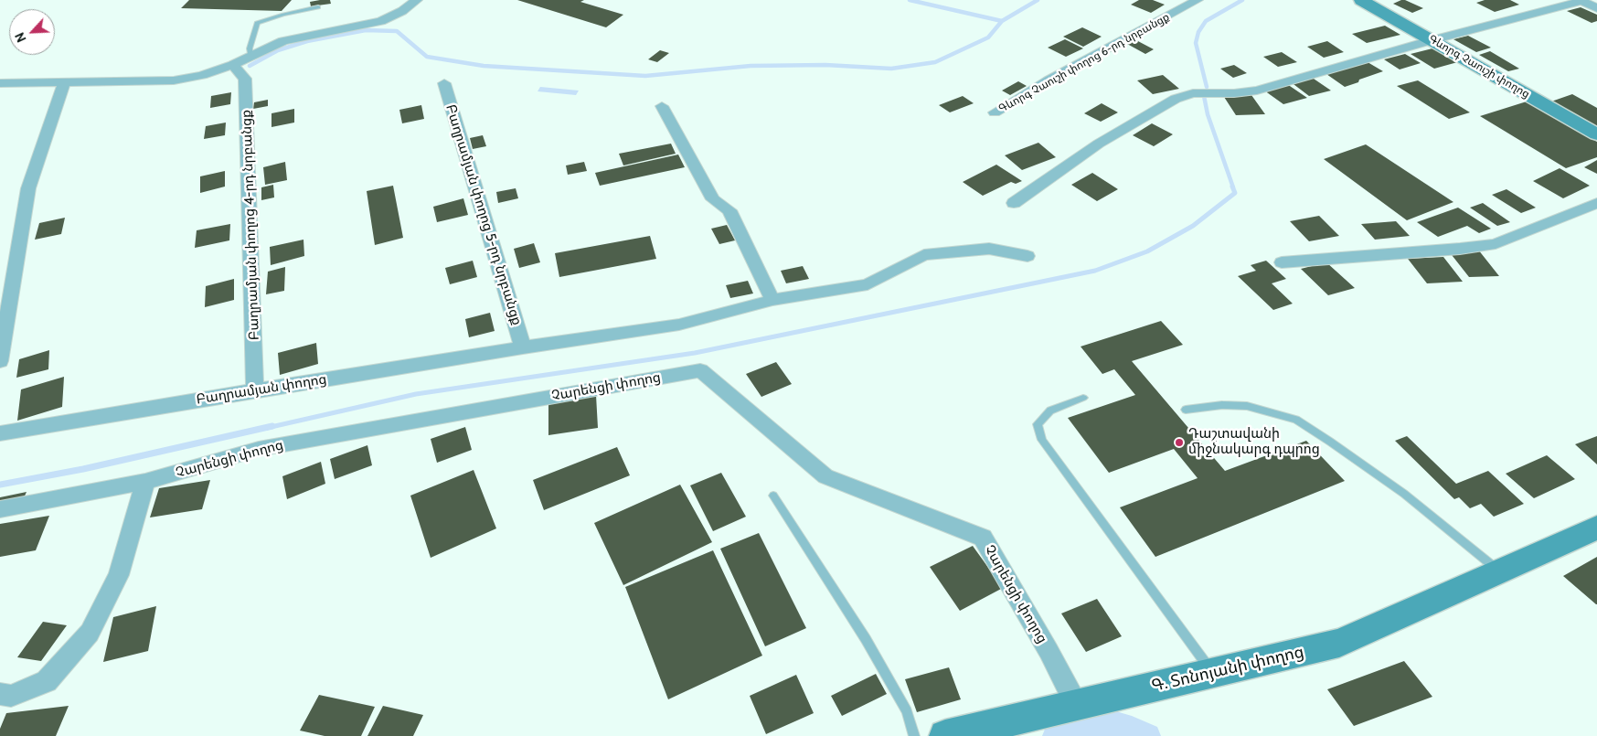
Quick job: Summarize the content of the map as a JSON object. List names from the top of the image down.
{
  "streets": {
    "street": [
      "Գևորգ Չաուշի փողոց 6-րդ նրբանցք",
      "Գևորգ Չաուշի փողոց",
      "Բաղրամյան փողոց 5-րդ նրբանցք",
      "Բաղրամյան փողոց 4-րդ նրբանցք",
      "Չարենցի փողոց",
      "Բաղրամյան փողոց",
      "Գ. Տոնոյանի փողոց"
    ]
  },
  "crossings": [
    ["Բաղրամյան փողոց 5-րդ նրբանցք", "Բաղրամյան փողոց"],
    ["Բաղրամյան փողոց 4-րդ նրբանցք", "Բաղրամյան փողոց"],
    ["Չարենցի փողոց", "Գ. Տոնոյանի փողոց"]
  ],
  "places": ["Դաշտավանի միջնակարգ դպրոց"],
  "north": "bottom left"
}
